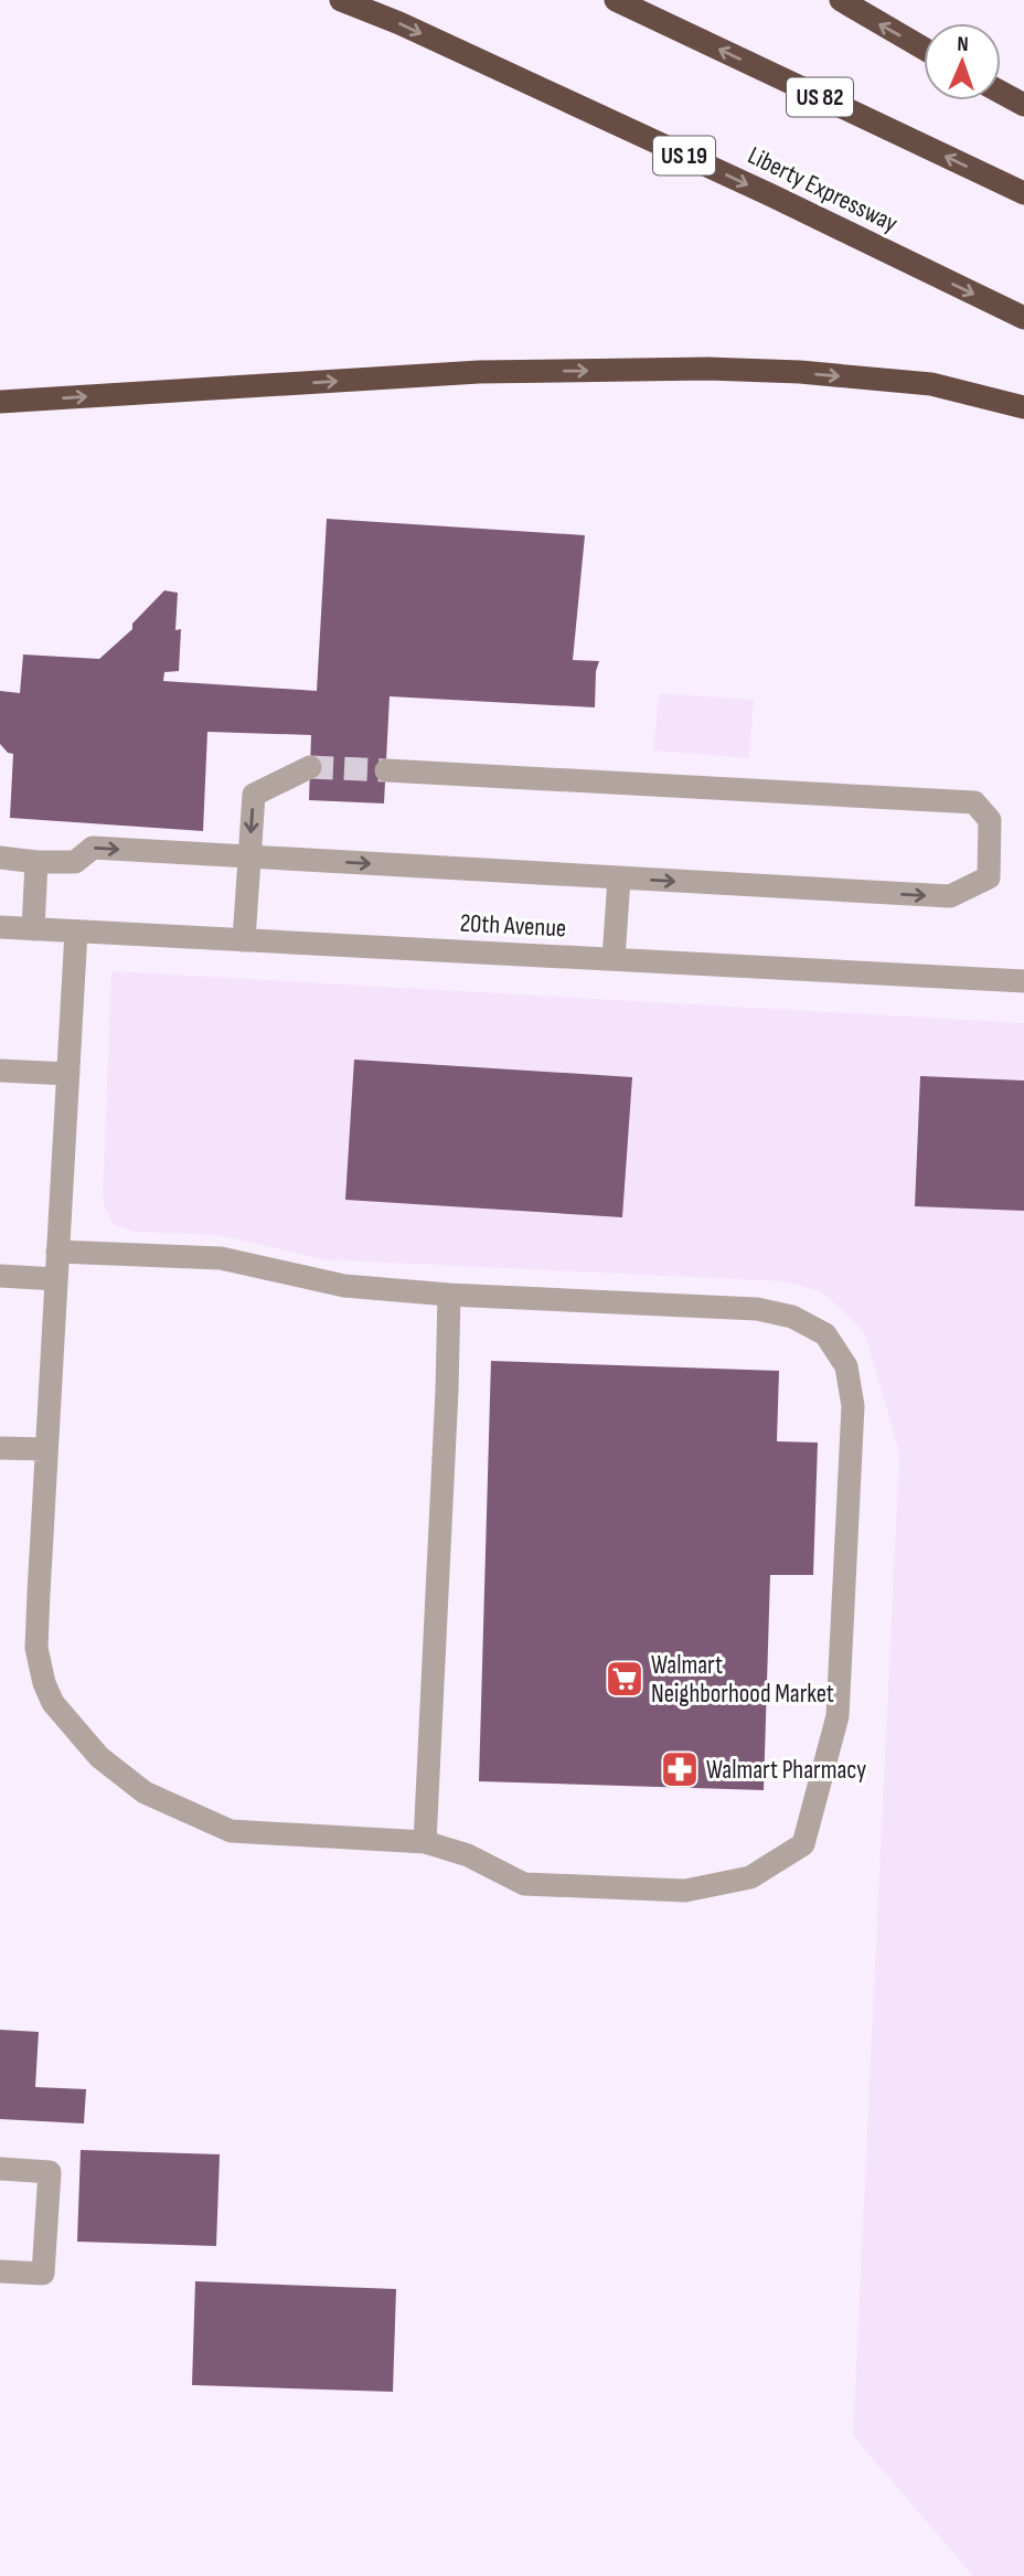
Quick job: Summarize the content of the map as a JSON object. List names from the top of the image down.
{
  "streets": {
    "highway": ["US 82", "US 19", "Liberty Expressway"],
    "street": ["20th Avenue"]
  },
  "places": {
    "supermarket": ["Walmart Neighborhood Market"],
    "pharmacy": ["Walmart Pharmacy"]
  },
  "north": "top"
}
